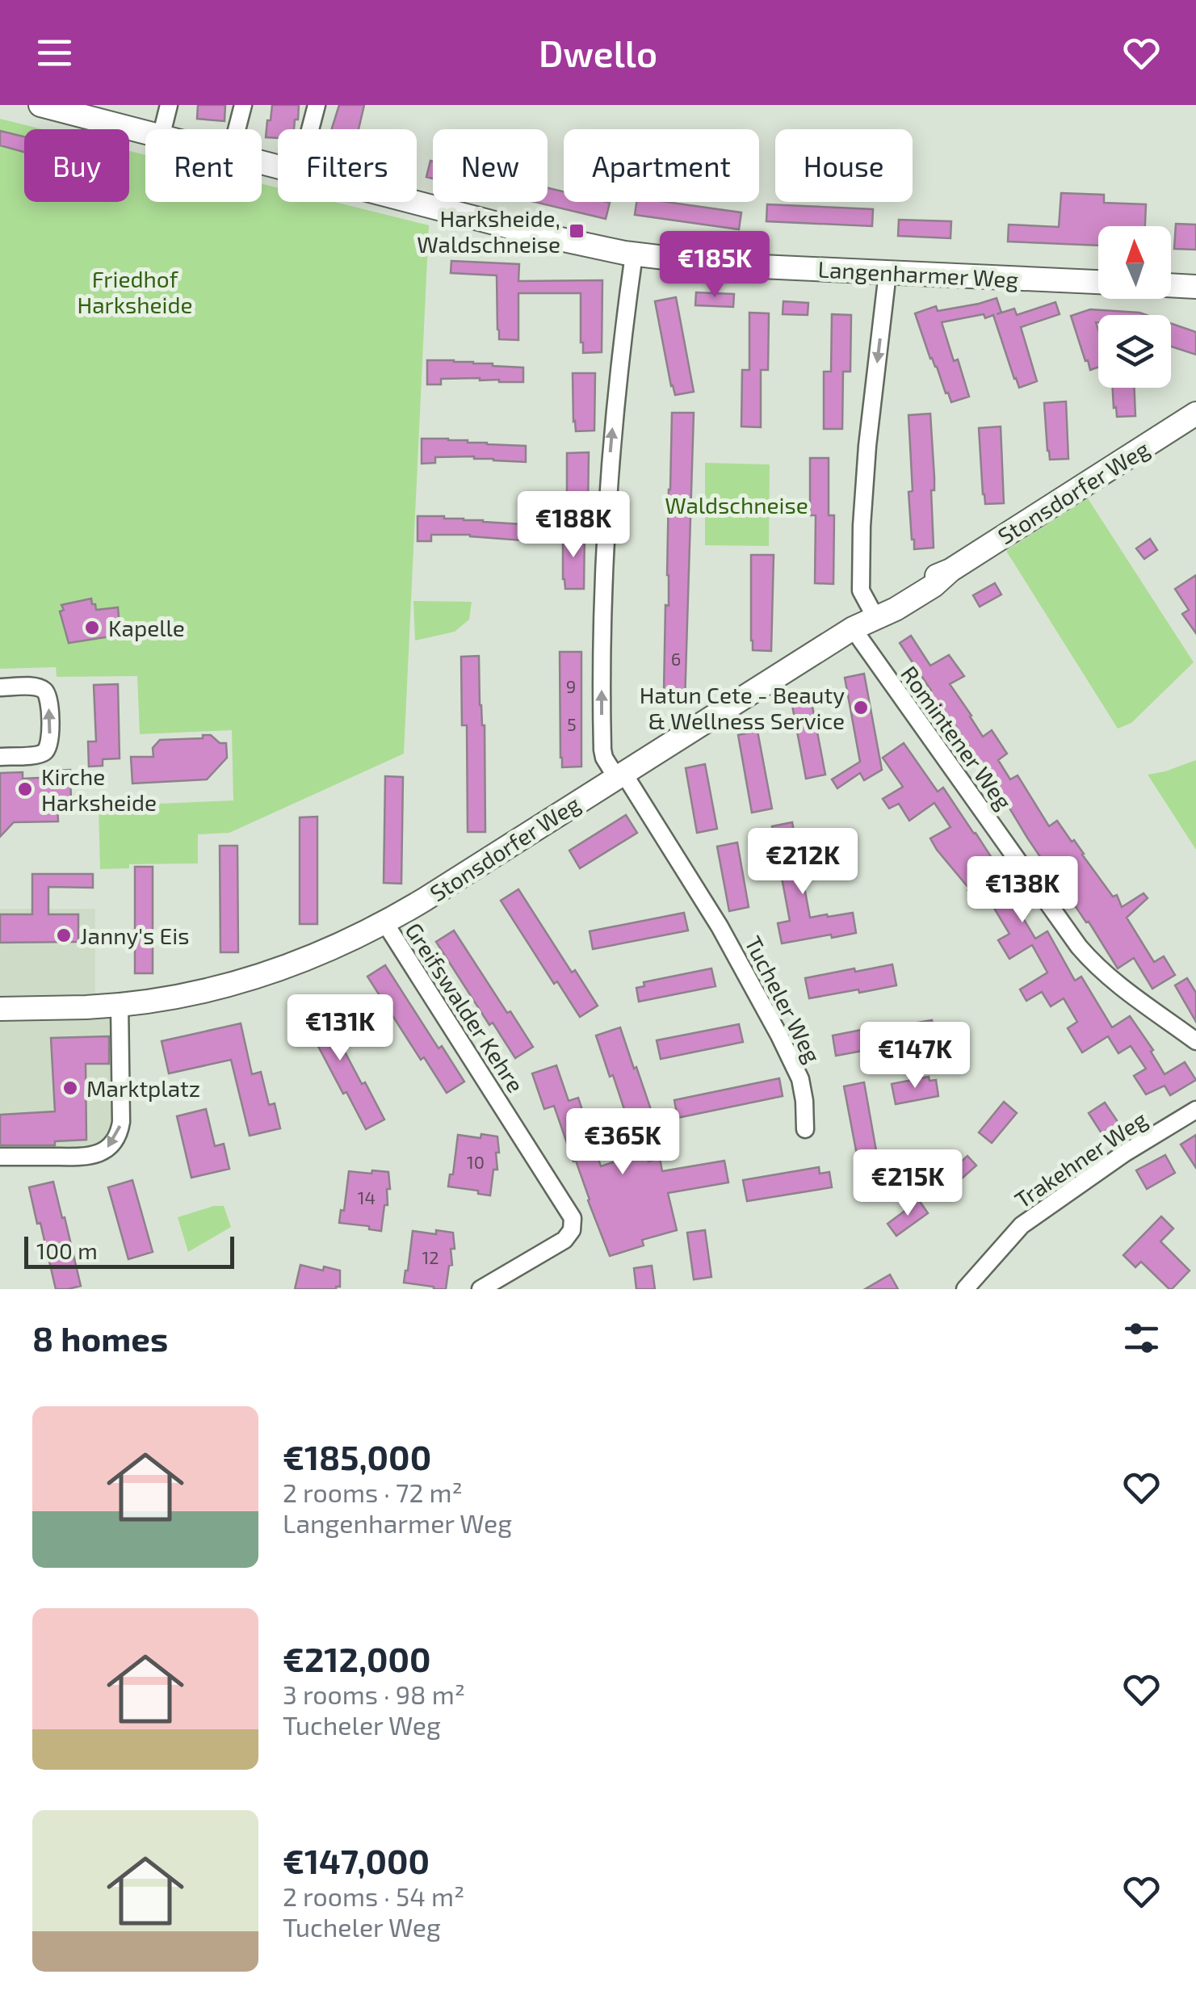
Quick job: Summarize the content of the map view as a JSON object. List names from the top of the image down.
{
  "streets": {
    "main road": ["Langenharmer Weg", "Stonsdorfer Weg"],
    "street": [
      "Romintener Weg",
      "Tucheler Weg",
      "Greifswalder Kehre",
      "Trakehner Weg"
    ]
  },
  "crossings": [
    ["Langenharmer Weg", "Romintener Weg"],
    ["Stonsdorfer Weg", "Romintener Weg"],
    ["Stonsdorfer Weg", "Tucheler Weg"],
    ["Stonsdorfer Weg", "Greifswalder Kehre"]
  ],
  "one_way": ["Romintener Weg"],
  "parks": ["Friedhof Harksheide", "Waldschneise"],
  "places": {
    "transit": ["Harksheide, Waldschneise"],
    "other": [
      "Kapelle",
      "Hatun Cete - Beauty & Wellness Service",
      "Kirche Harksheide",
      "Janny's Eis",
      "Marktplatz"
    ]
  },
  "house_numbers": [
    "6",
    "9",
    "5",
    "10",
    "14",
    "12"
  ],
  "scale_bar": "100 m",
  "north": "top",
  "page": {
    "header": "Dwello",
    "chip": [
      "Buy",
      "Rent",
      "Filters",
      "New",
      "Apartment",
      "House"
    ],
    "price": [
      "€185K",
      "€188K",
      "€212K",
      "€138K",
      "€131K",
      "€147K",
      "€365K",
      "€215K"
    ],
    "scale": "100 m",
    "heading": "8 homes",
    "list": [
      {
        "name": "€185,000",
        "note": "2 rooms · 72 m² · Langenharmer Weg"
      },
      {
        "name": "€212,000",
        "note": "3 rooms · 98 m² · Tucheler Weg"
      },
      {
        "name": "€147,000",
        "note": "2 rooms · 54 m² · Tucheler Weg"
      }
    ]
  }
}
